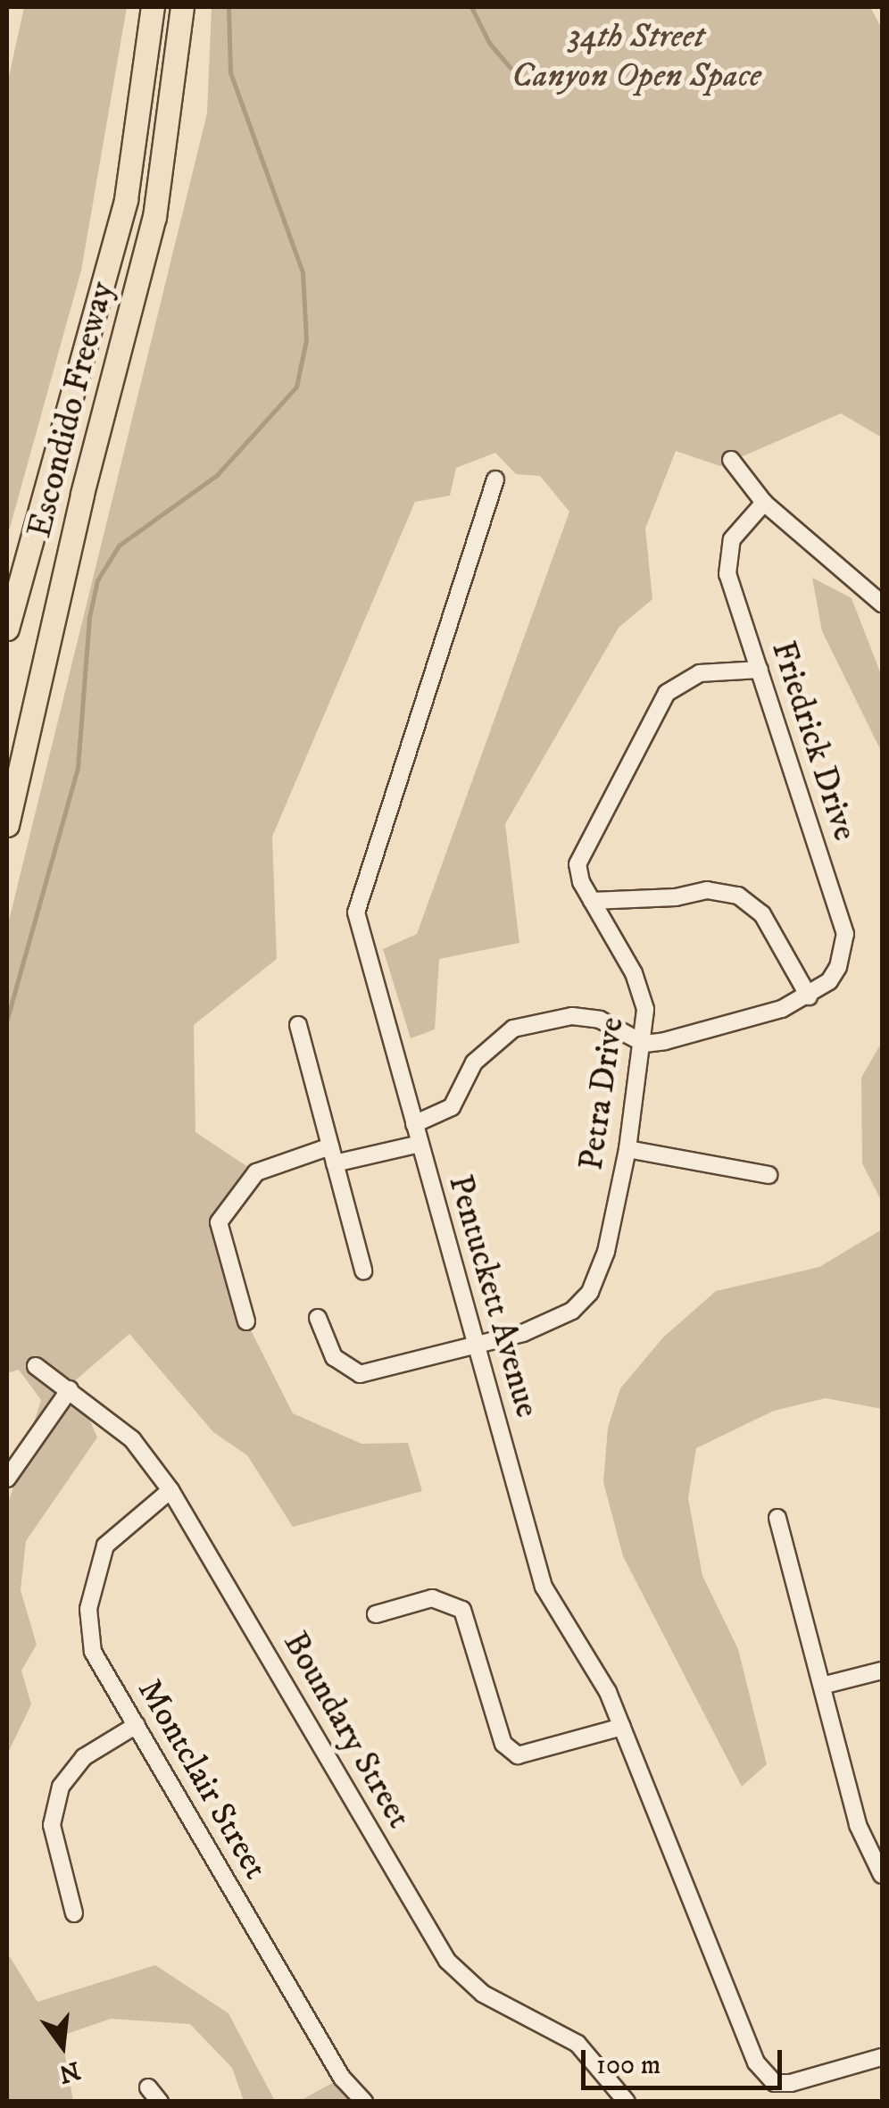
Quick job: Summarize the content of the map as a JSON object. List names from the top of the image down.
{
  "streets": {
    "highway": ["Escondido Freeway"],
    "street": [
      "Friedrick Drive",
      "Petra Drive",
      "Pentuckett Avenue",
      "Boundary Street",
      "Montclair Street"
    ]
  },
  "crossings": [
    ["Friedrick Drive", "Petra Drive"],
    ["Petra Drive", "Pentuckett Avenue"],
    ["Boundary Street", "Montclair Street"]
  ],
  "parks": ["34th Street Canyon Open Space"],
  "scale_bar": "100 m",
  "north": "bottom"
}
